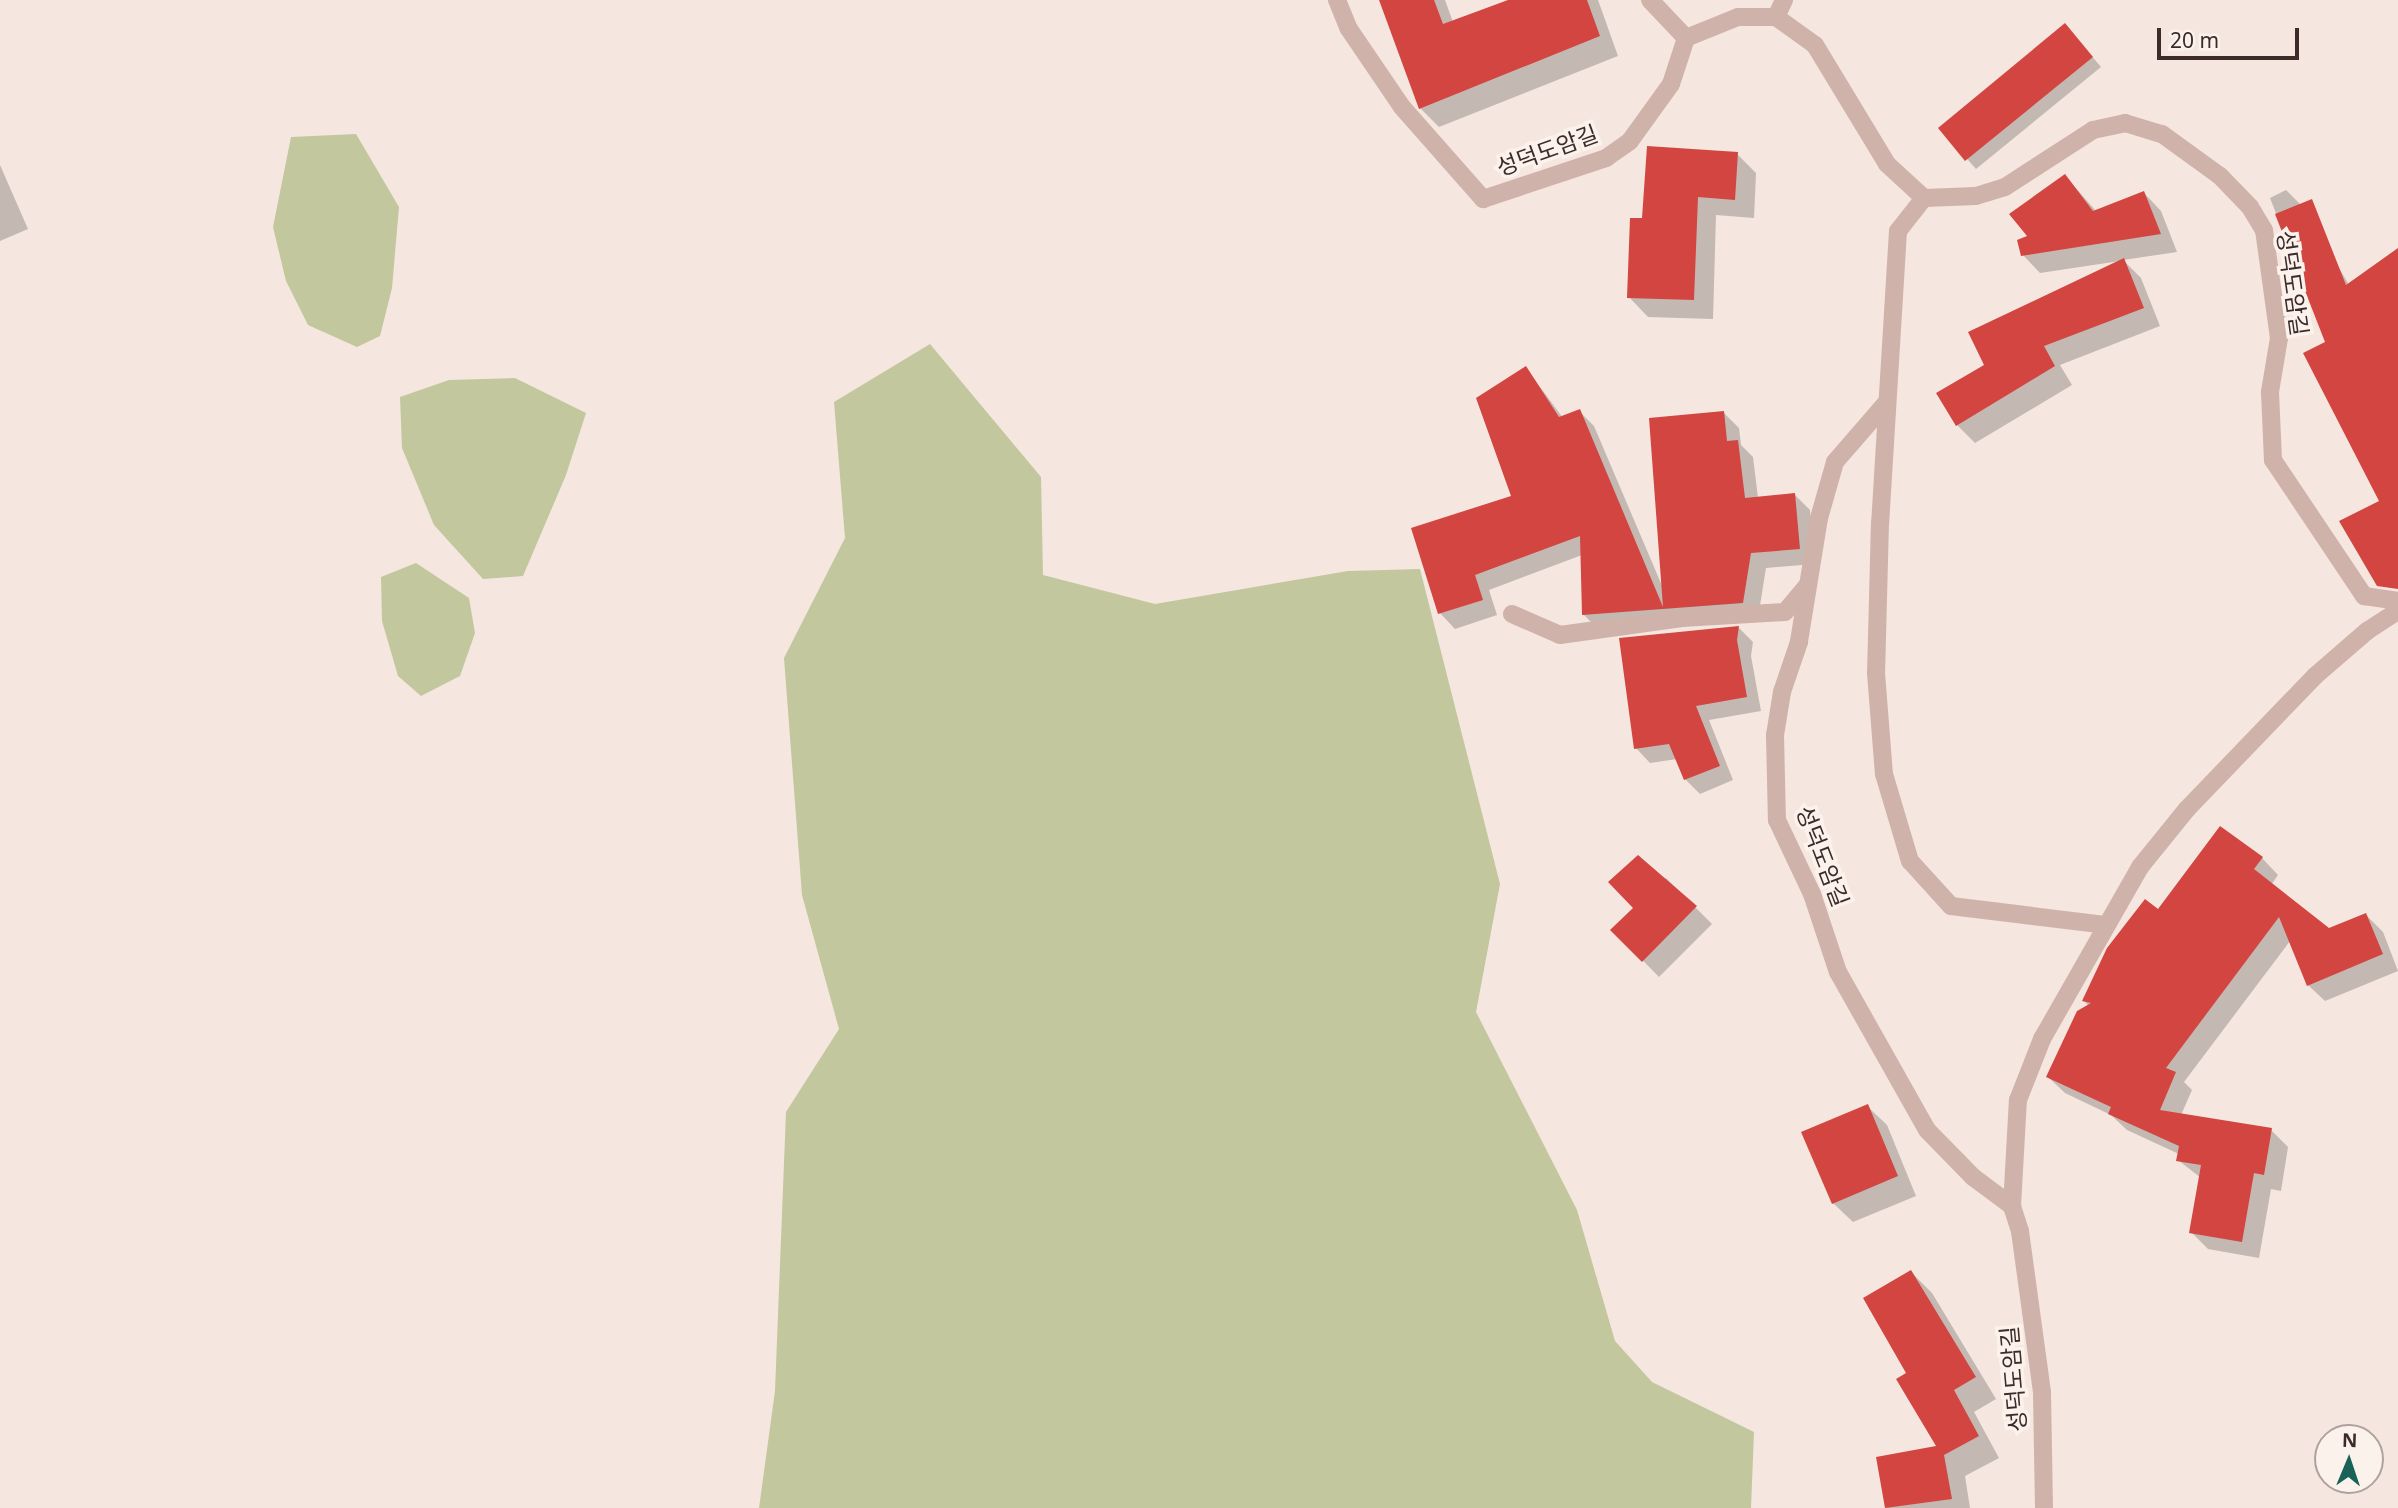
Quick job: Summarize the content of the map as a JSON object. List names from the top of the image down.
{
  "streets": {
    "street": ["성덕도암길"]
  },
  "scale_bar": "20 m",
  "north": "top"
}
